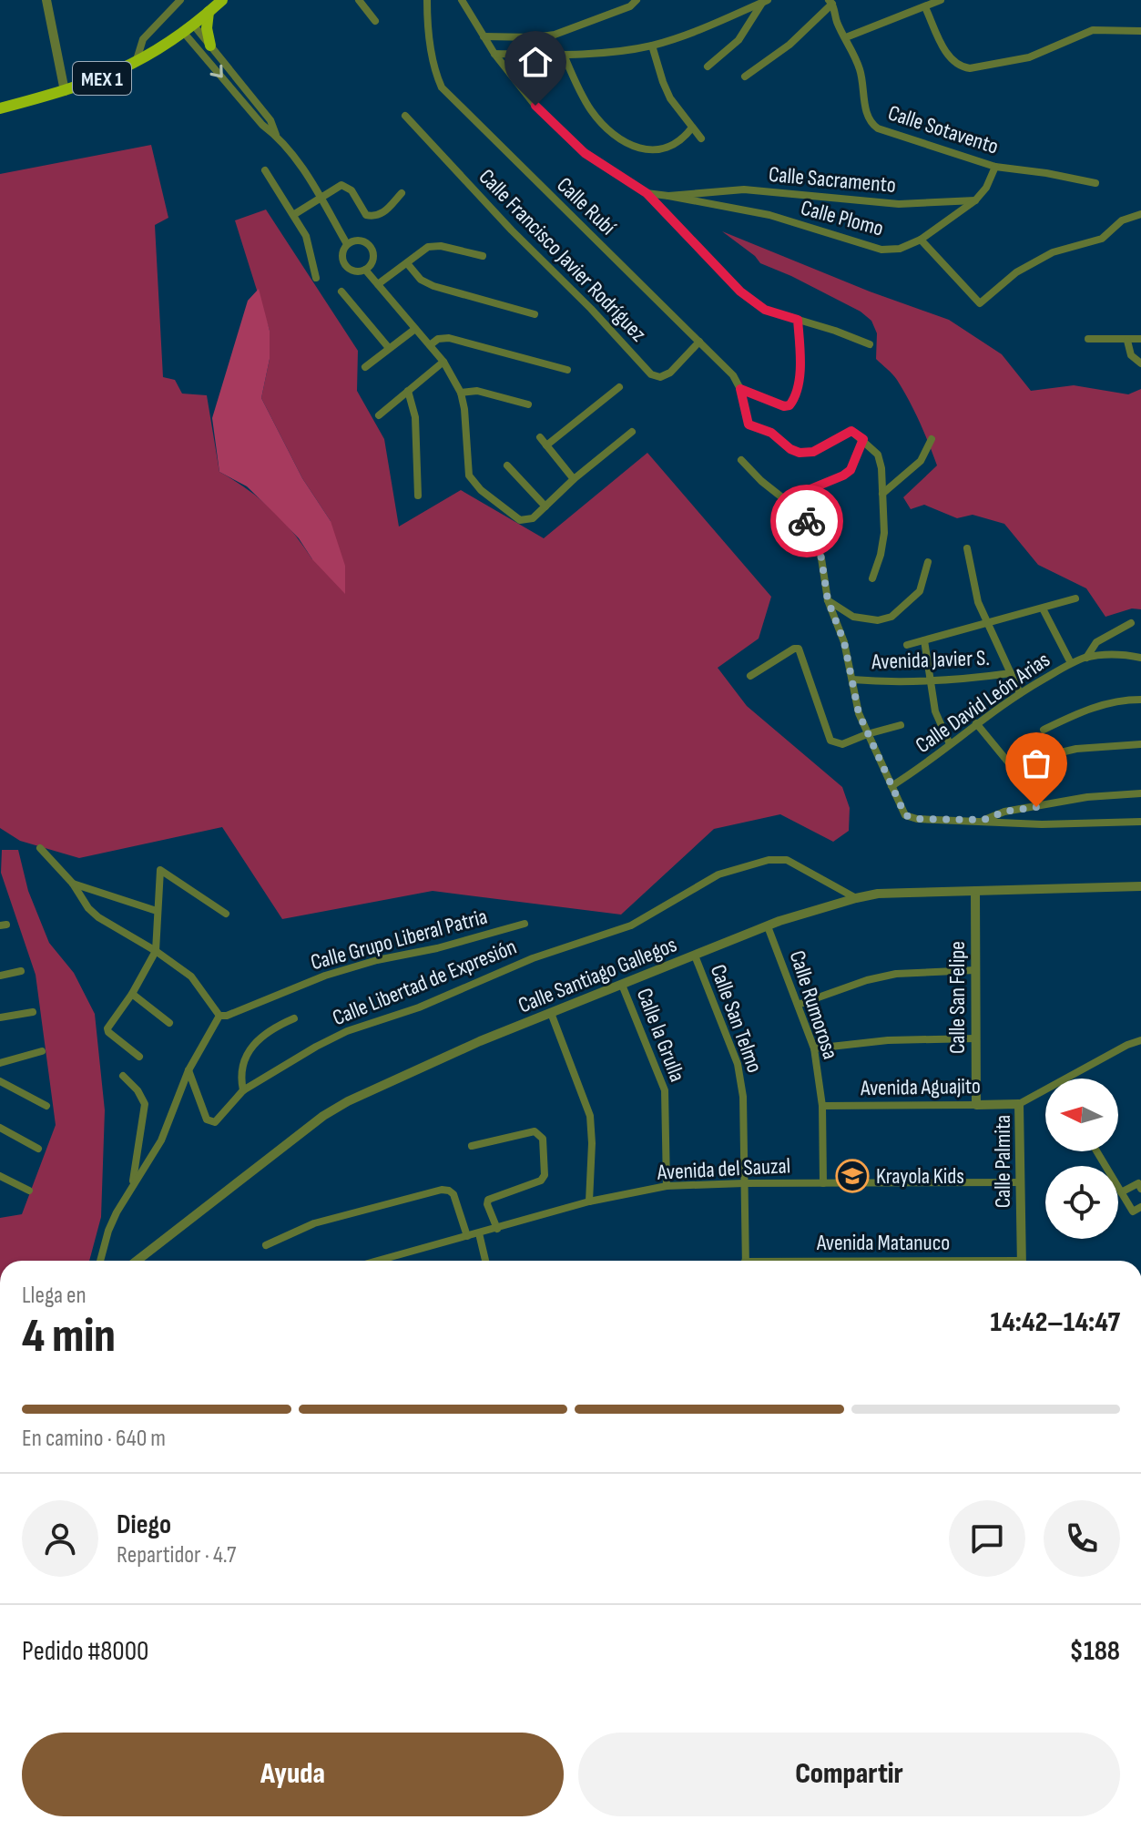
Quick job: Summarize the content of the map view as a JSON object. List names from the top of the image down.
{
  "streets": {
    "main road": ["MEX 1"],
    "street": [
      "Calle Sotavento",
      "Calle Sacramento",
      "Calle Rubí",
      "Calle Plomo",
      "Calle Francisco Javier Rodríguez",
      "Avenida Javier S.",
      "Calle David León Arias",
      "Calle Grupo Liberal Patria",
      "Calle Santiago Gallegos",
      "Calle Libertad de Expresión",
      "Calle San Felipe",
      "Calle Rumorosa",
      "Calle San Telmo",
      "Calle la Grulla",
      "Avenida Aguajito",
      "Calle Palmita",
      "Avenida del Sauzal"
    ]
  },
  "crossings": [
    ["Calle Sacramento", "Calle Plomo"],
    ["Calle Rubí", "Calle Francisco Javier Rodríguez"],
    ["Calle Santiago Gallegos", "Calle Libertad de Expresión"],
    ["Calle Santiago Gallegos", "Calle San Felipe"],
    ["Calle Santiago Gallegos", "Calle Rumorosa"],
    ["Calle Santiago Gallegos", "Calle San Telmo"],
    ["Calle Santiago Gallegos", "Calle la Grulla"],
    ["Calle San Felipe", "Avenida Aguajito"],
    ["Calle Rumorosa", "Avenida Aguajito"],
    ["Calle Rumorosa", "Avenida del Sauzal"],
    ["Calle San Telmo", "Avenida del Sauzal"],
    ["Calle la Grulla", "Avenida del Sauzal"],
    ["Avenida Aguajito", "Calle Palmita"],
    ["Calle Palmita", "Avenida del Sauzal"]
  ],
  "places": {
    "school or university": ["Krayola Kids"]
  },
  "north": "left",
  "page": {
    "heading": ["4 min", "Llega en", "14:42–14:47"],
    "panel": [
      "Diego",
      "Repartidor · 4.7",
      "Pedido #8000",
      "$188"
    ],
    "bar": "En camino · 640 m",
    "buttons": ["Ayuda", "Compartir"]
  }
}
